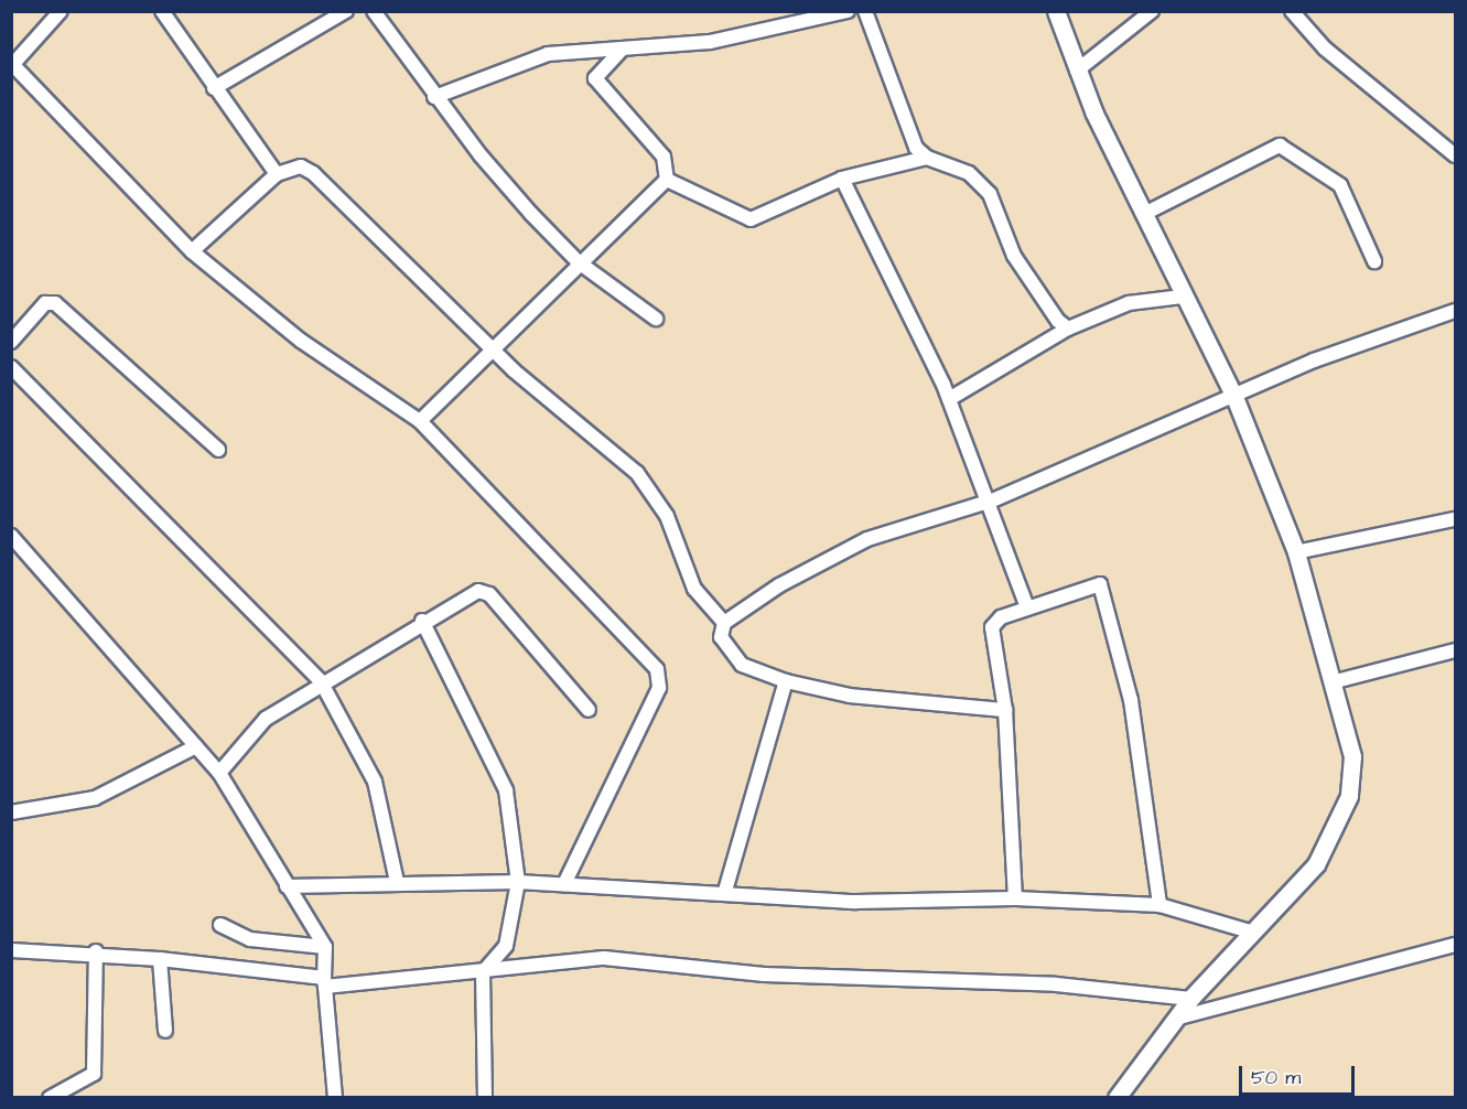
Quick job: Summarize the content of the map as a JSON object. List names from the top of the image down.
{
  "scale_bar": "50 m"
}
